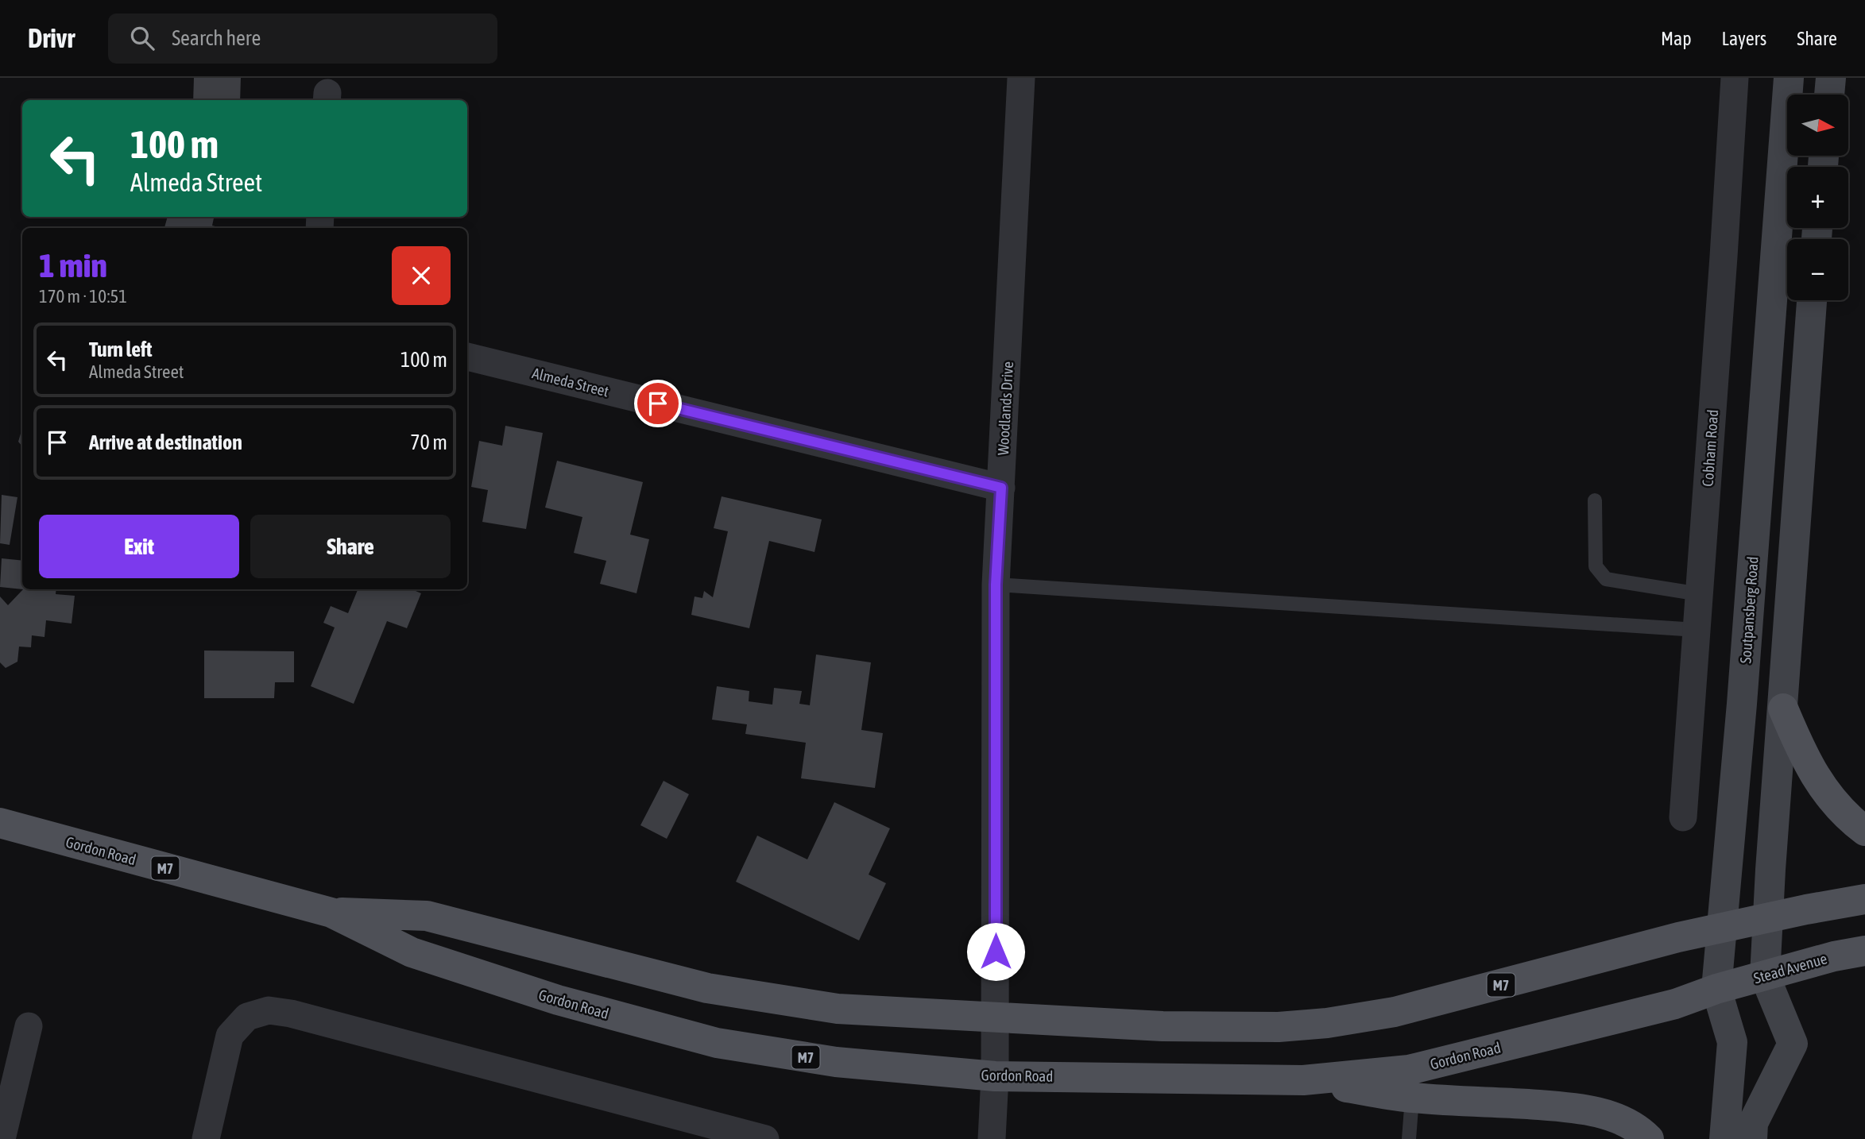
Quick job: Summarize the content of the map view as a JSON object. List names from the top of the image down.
{
  "streets": {
    "main road": [
      "Soutpansberg Road",
      "Gordon Road",
      "M7",
      "Stead Avenue"
    ],
    "street": ["Almeda Street", "Woodlands Drive", "Cobham Road"]
  },
  "crossings": [
    ["Almeda Street", "Woodlands Drive"],
    ["Woodlands Drive", "Gordon Road"],
    ["Soutpansberg Road", "Gordon Road"],
    ["Soutpansberg Road", "M7"],
    ["Soutpansberg Road", "Stead Avenue"],
    ["Gordon Road", "M7"],
    ["Gordon Road", "Stead Avenue"]
  ],
  "north": "right",
  "page": {
    "header": "Drivr",
    "search": "Search here",
    "nav": ["Map", "Layers", "Share"],
    "map_buttons": ["+", "−"],
    "turn": ["100 m", "Almeda Street"],
    "heading": ["1 min", "170 m · 10:51"],
    "list": [
      {
        "name": "Turn left",
        "note": "Almeda Street",
        "value": "100 m"
      },
      {
        "name": "Arrive at destination",
        "value": "70 m"
      }
    ],
    "buttons": ["Exit", "Share"]
  }
}
